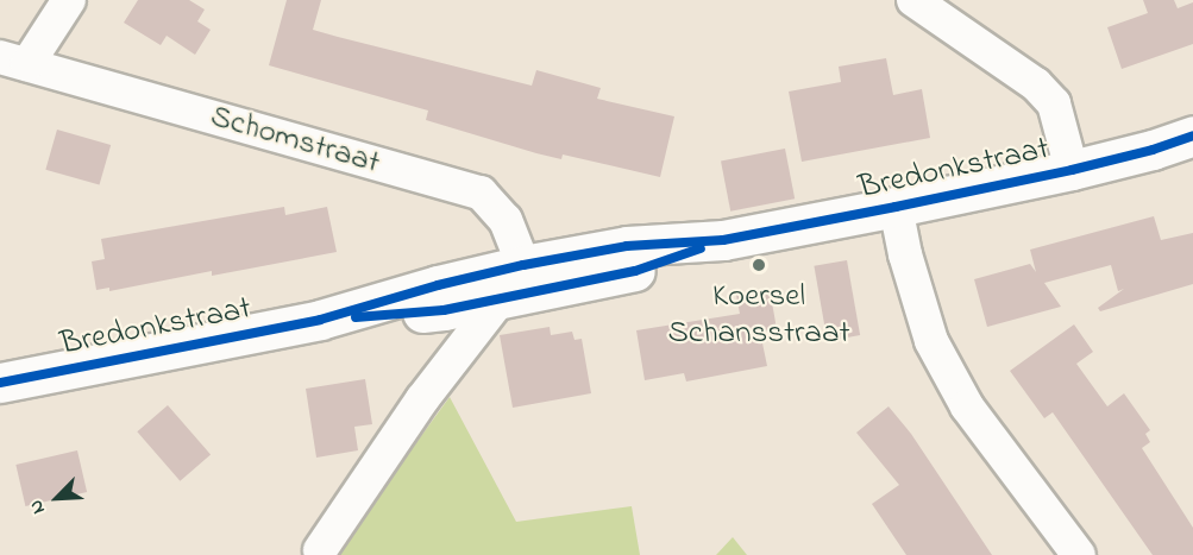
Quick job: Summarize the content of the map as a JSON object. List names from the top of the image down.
{
  "streets": {
    "street": ["Schomstraat", "Bredonkstraat"]
  },
  "crossings": [
    ["Schomstraat", "Bredonkstraat"]
  ],
  "places": ["Koersel Schansstraat"],
  "north": "bottom left"
}
